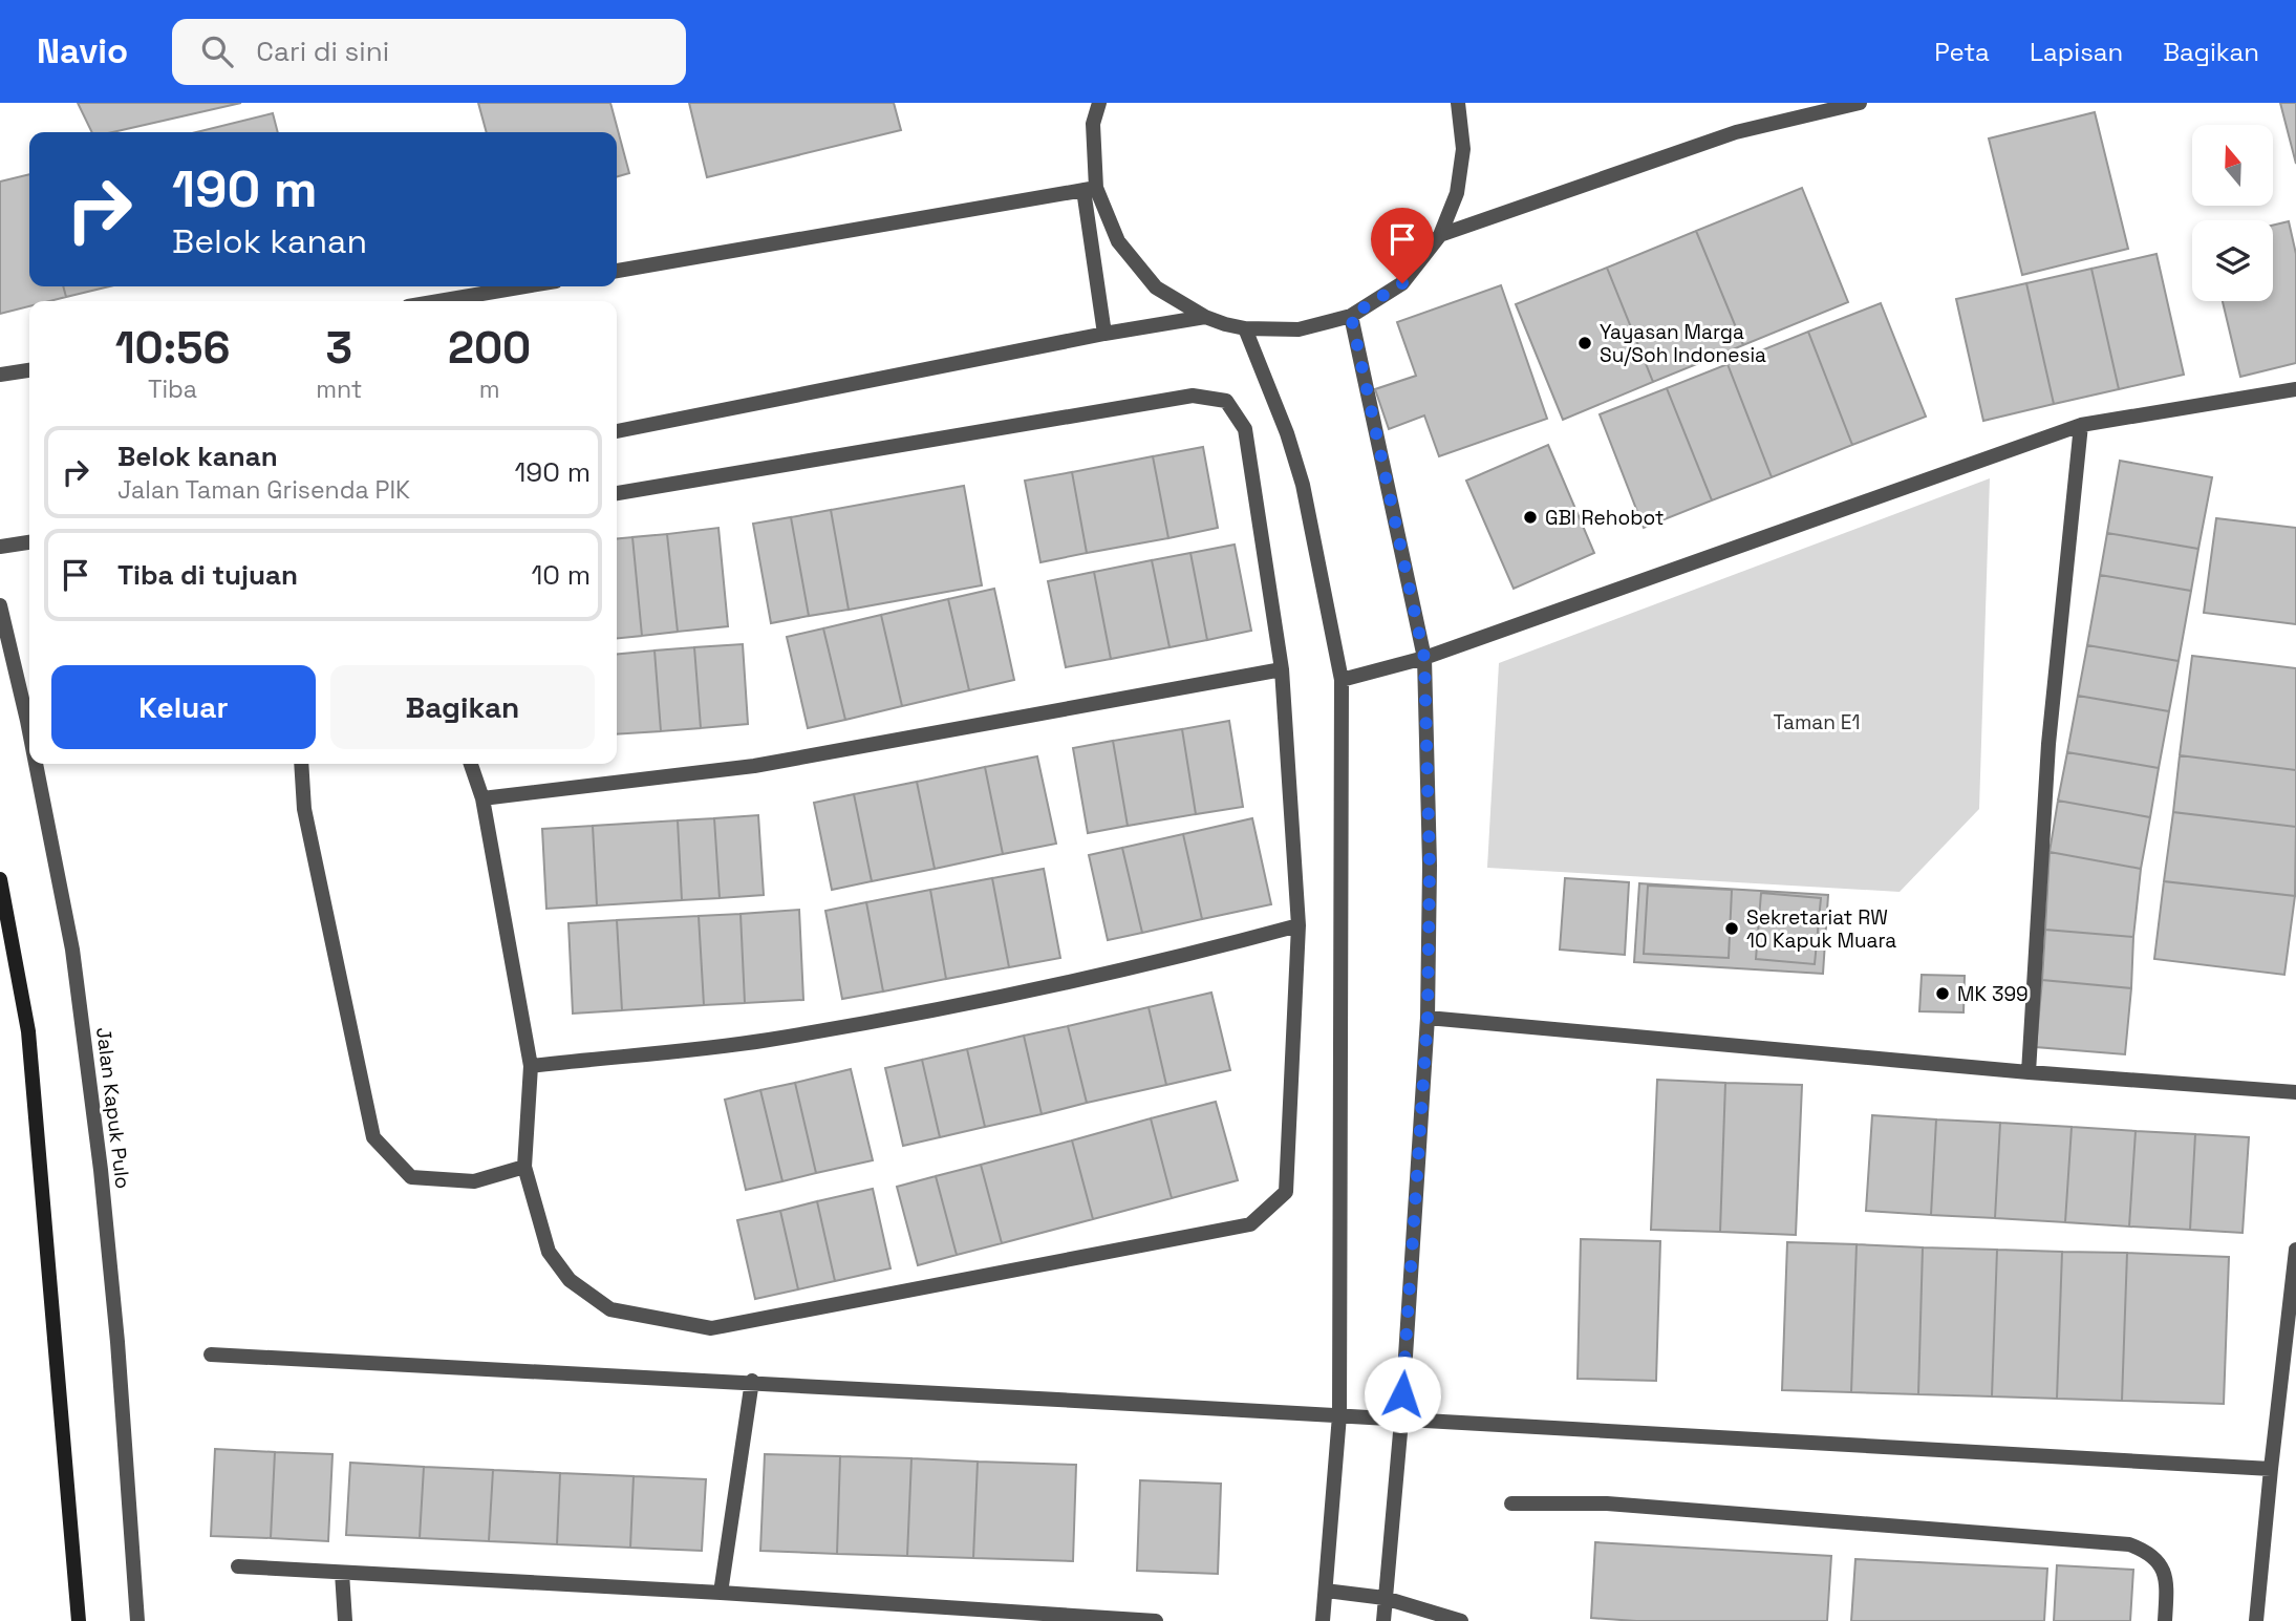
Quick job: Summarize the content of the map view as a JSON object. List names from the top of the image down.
{
  "streets": {
    "street": ["Jalan Kapuk Pulo"]
  },
  "parks": ["Taman E1"],
  "places": [
    "Yayasan Marga Su/Soh Indonesia",
    "GBI Rehobot",
    "Sekretariat RW 10 Kapuk Muara",
    "MK 399"
  ],
  "north": "top",
  "page": {
    "header": "Navio",
    "search": "Cari di sini",
    "nav": ["Peta", "Lapisan", "Bagikan"],
    "turn": ["190 m", "Belok kanan"],
    "eta": [
      "10:56",
      "Tiba",
      "3",
      "mnt",
      "200",
      "m"
    ],
    "list": [
      {
        "name": "Belok kanan",
        "note": "Jalan Taman Grisenda PIK",
        "value": "190 m"
      },
      {
        "name": "Tiba di tujuan",
        "value": "10 m"
      }
    ],
    "buttons": ["Keluar", "Bagikan"]
  }
}
